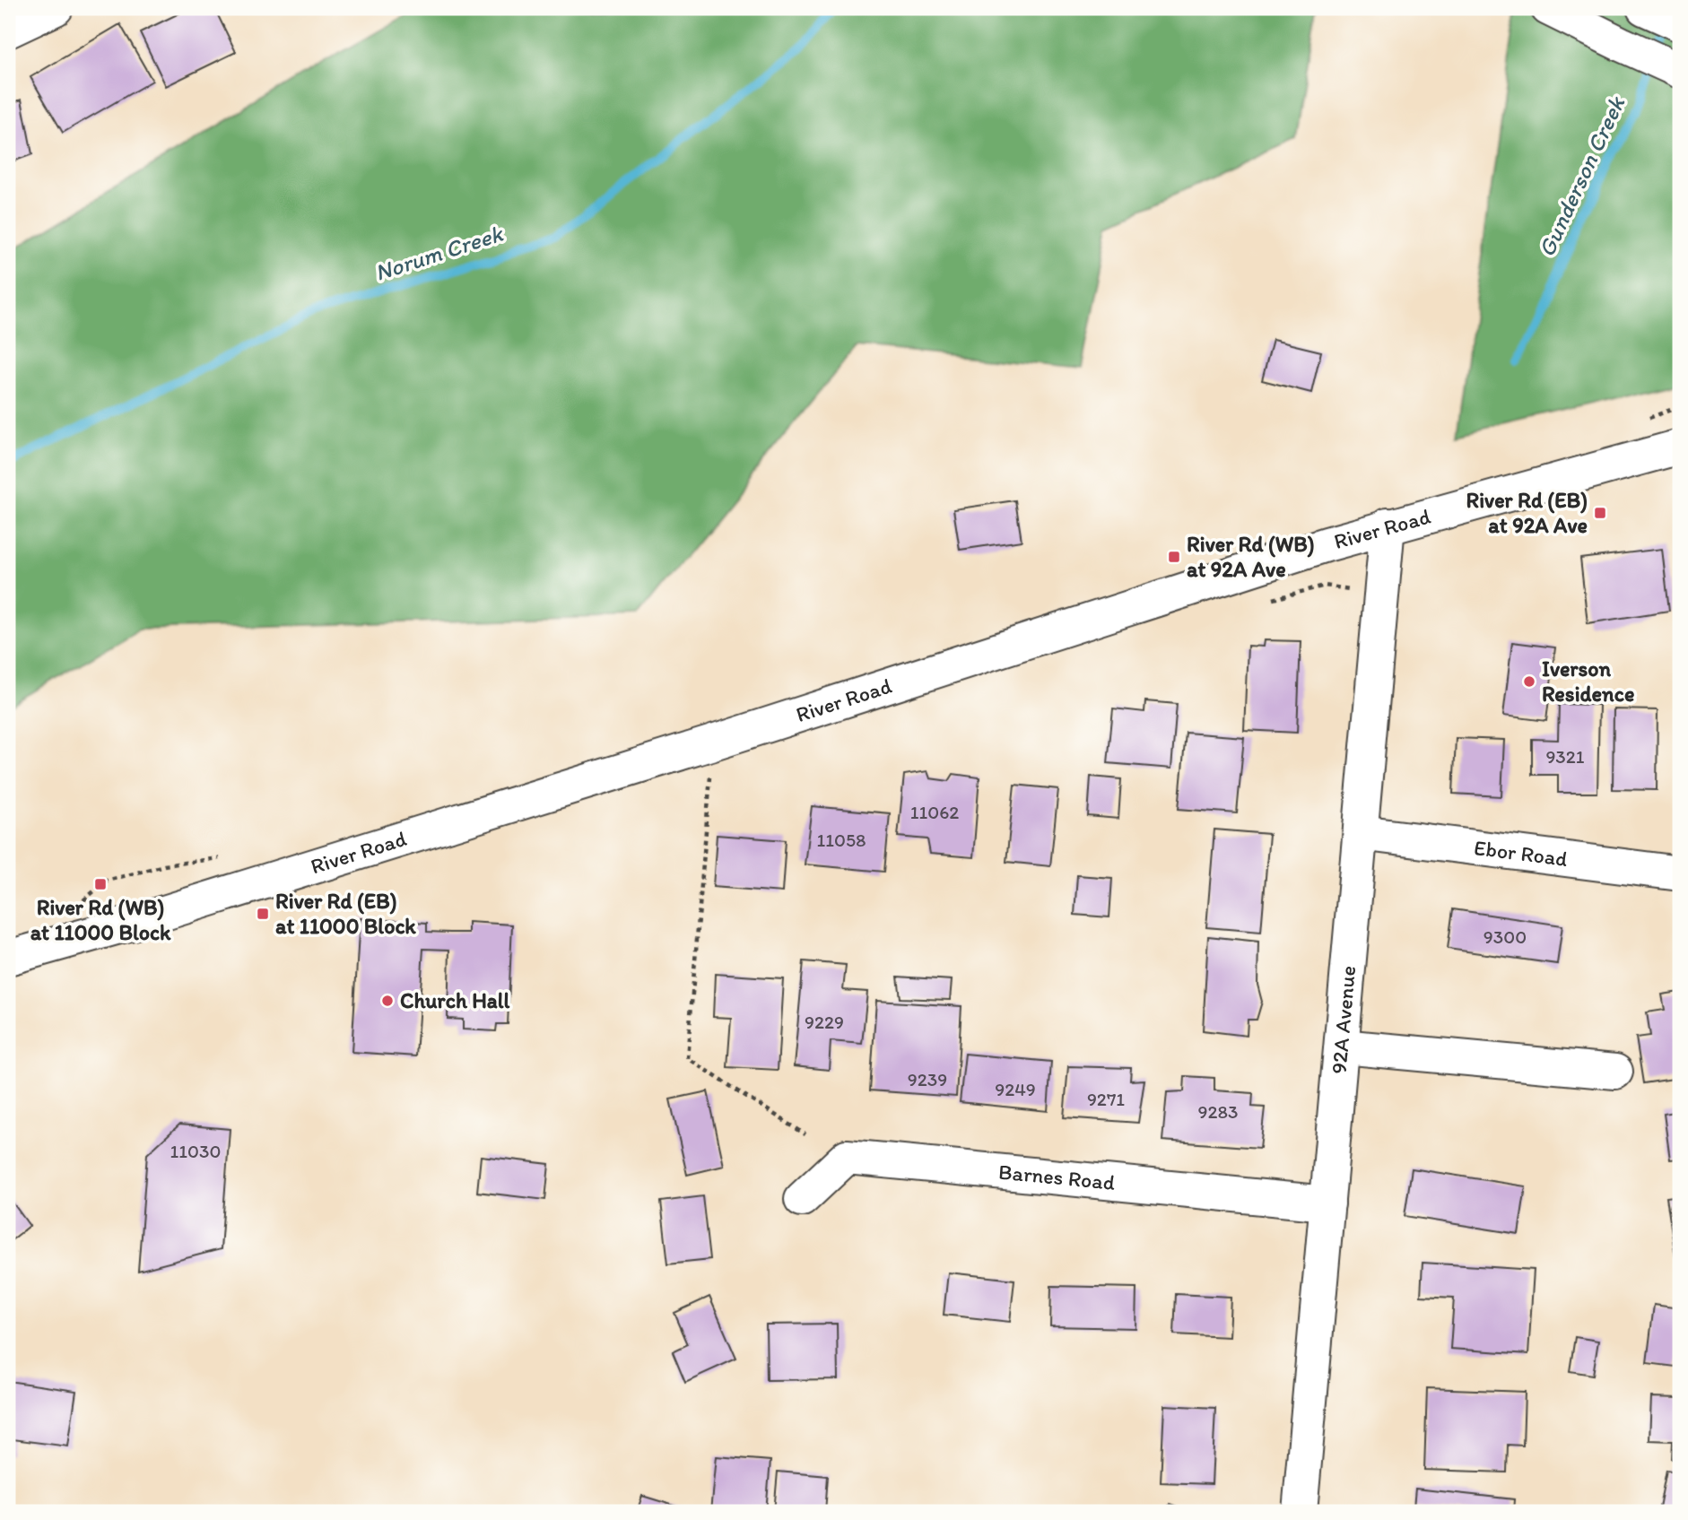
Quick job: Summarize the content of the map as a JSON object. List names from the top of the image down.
{
  "streets": {
    "main road": [
      "River Road",
      "Ebor Road",
      "92A Avenue",
      "Barnes Road"
    ]
  },
  "crossings": [
    ["River Road", "92A Avenue"],
    ["Ebor Road", "92A Avenue"],
    ["92A Avenue", "Barnes Road"]
  ],
  "water": ["Gunderson Creek", "Norum Creek"],
  "places": {
    "transit": [
      "River Rd (EB) at 92A Ave",
      "River Rd (WB) at 92A Ave",
      "River Rd (WB) at 11000 Block",
      "River Rd (EB) at 11000 Block"
    ],
    "other": ["Iverson Residence", "Church Hall"]
  },
  "house_numbers": [
    "9321",
    "11062",
    "11058",
    "9300",
    "9229",
    "9239",
    "9249",
    "9271",
    "9283",
    "11030"
  ]
}
